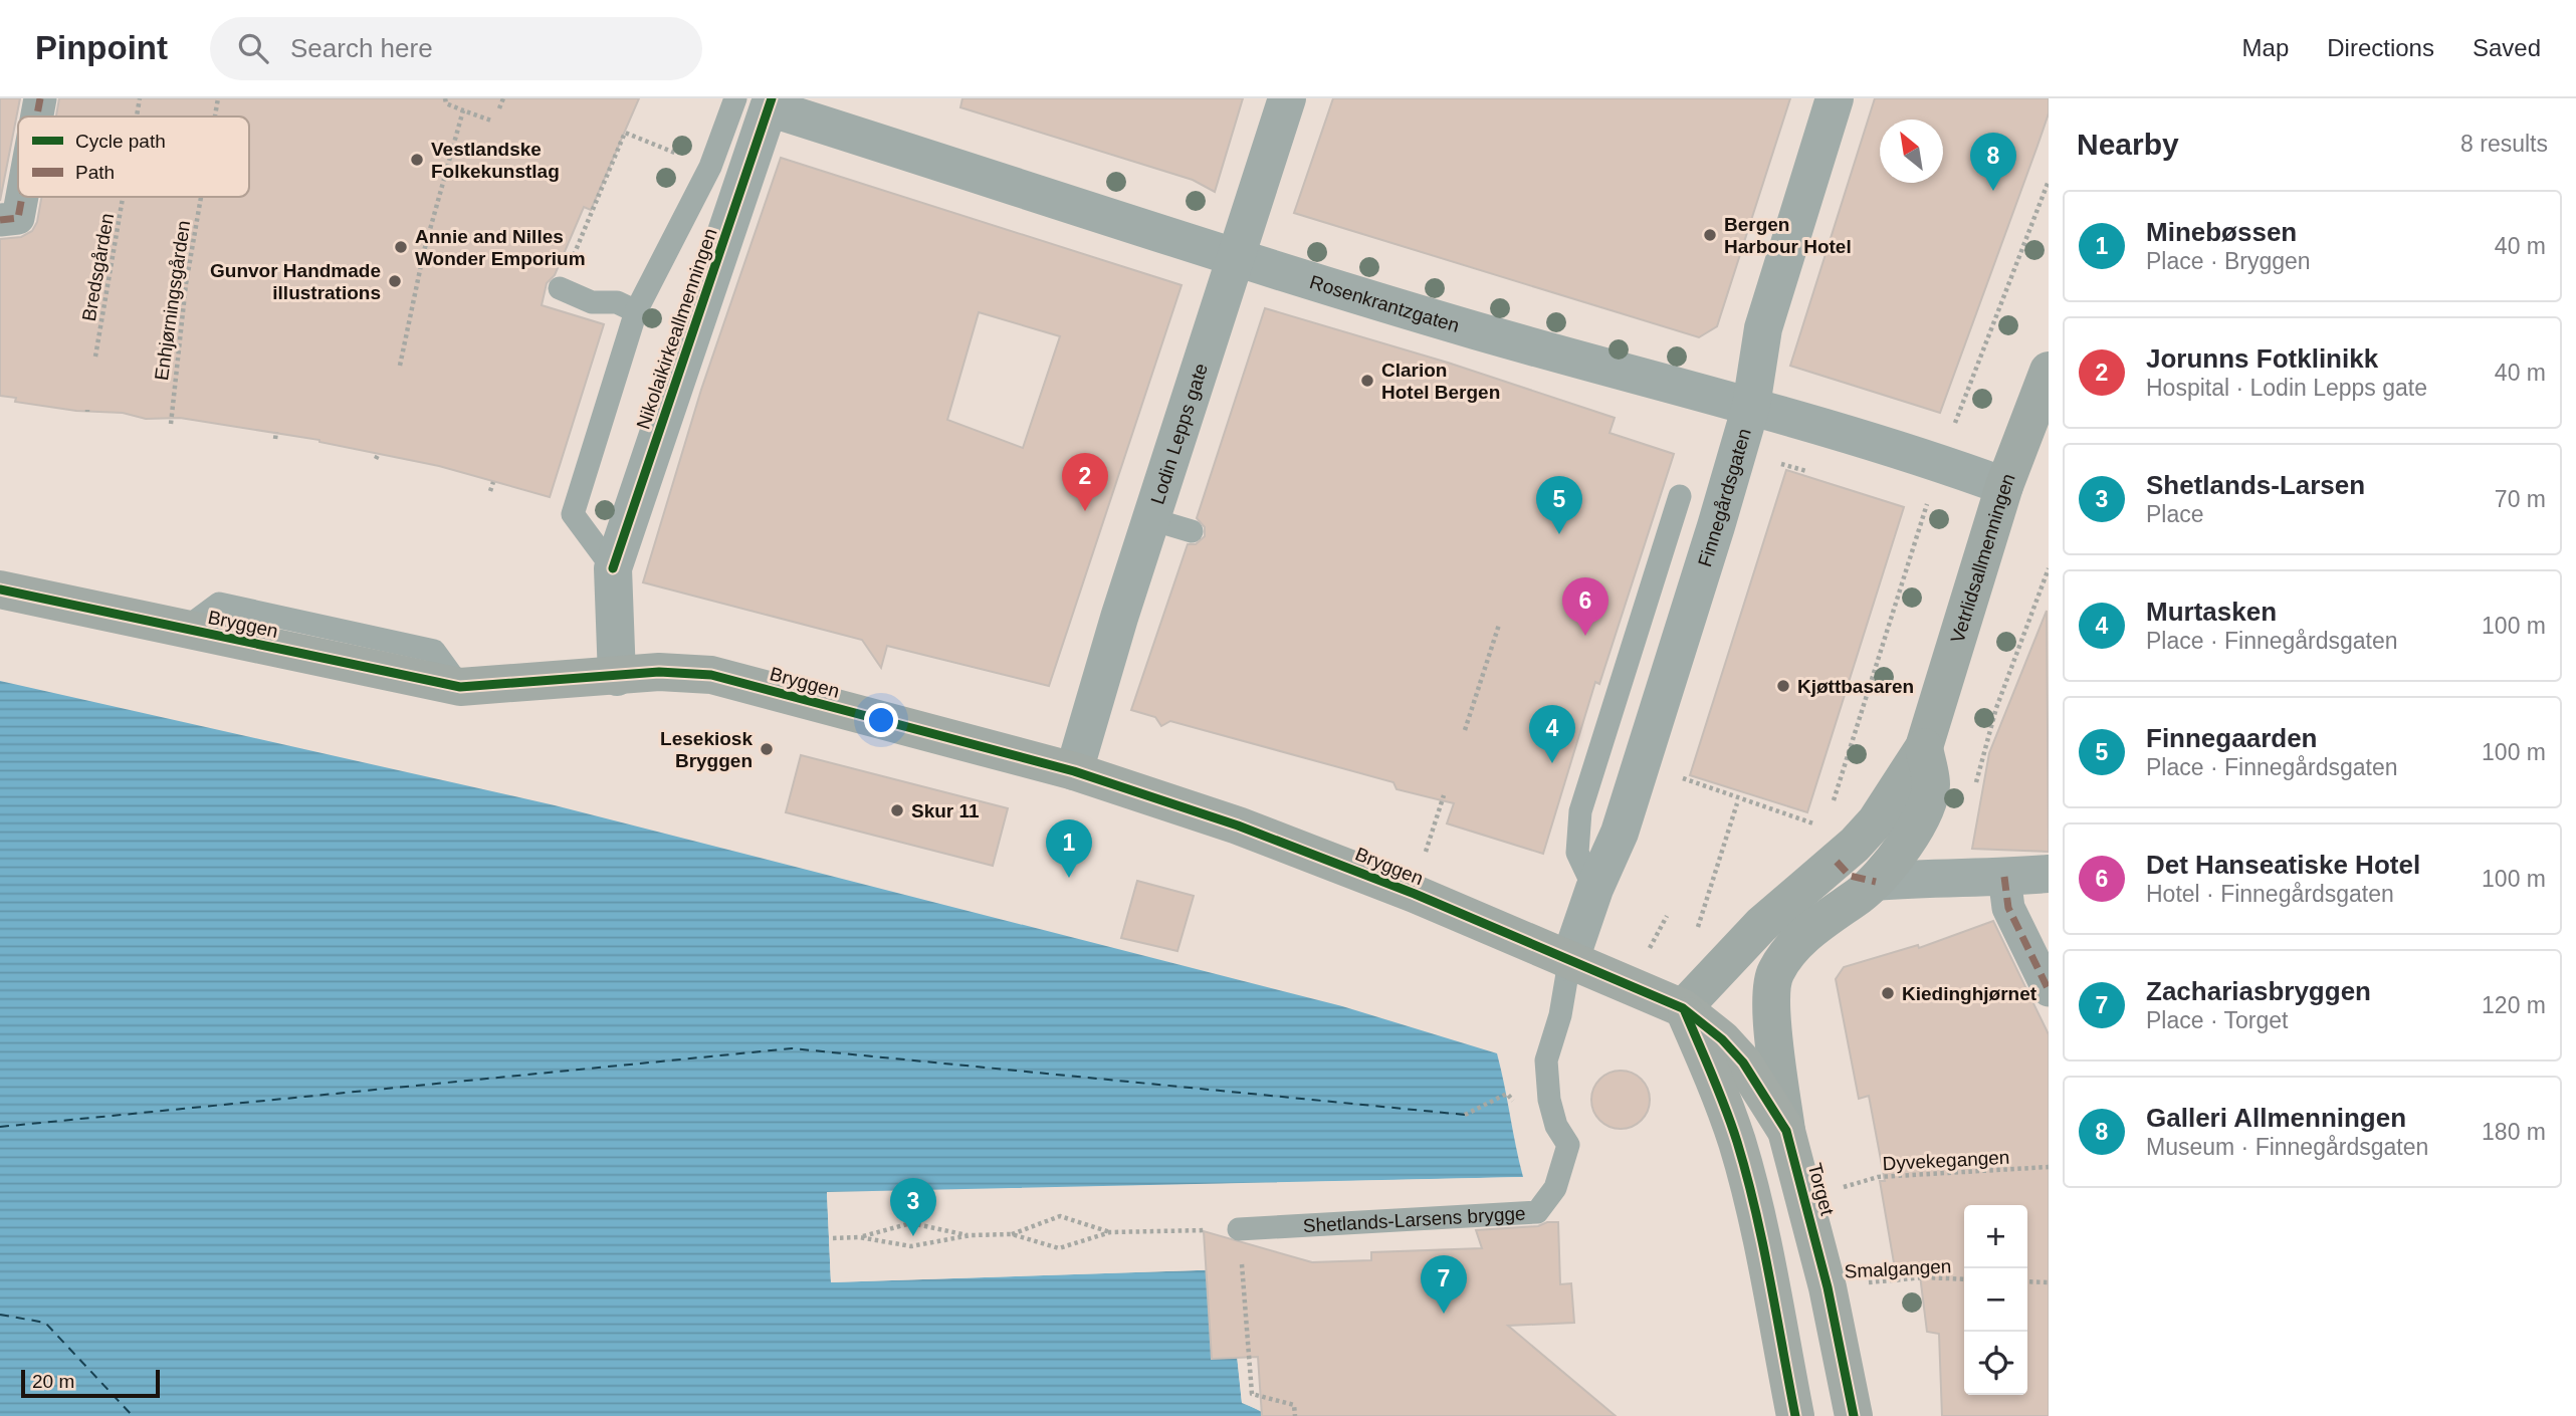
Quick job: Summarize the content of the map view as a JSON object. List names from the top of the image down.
{
  "streets": {
    "main road": ["Vetrlidsallmenningen", "Bryggen", "Torget"],
    "street": [
      "Rosenkrantzgaten",
      "Nikolaikirkeallmenningen",
      "Lodin Lepps gate",
      "Finnegårdsgaten"
    ],
    "lane": ["Shetlands-Larsens brygge"],
    "path": [
      "Bredsgården",
      "Enhjørningsgården",
      "Dyvekegangen",
      "Smalgangen"
    ]
  },
  "crossings": [
    ["Rosenkrantzgaten", "Nikolaikirkeallmenningen"],
    ["Rosenkrantzgaten", "Lodin Lepps gate"],
    ["Rosenkrantzgaten", "Finnegårdsgaten"],
    ["Rosenkrantzgaten", "Vetrlidsallmenningen"],
    ["Nikolaikirkeallmenningen", "Bryggen"],
    ["Lodin Lepps gate", "Bryggen"],
    ["Finnegårdsgaten", "Bryggen"],
    ["Finnegårdsgaten", "Torget"],
    ["Finnegårdsgaten", "Shetlands-Larsens brygge"],
    ["Bryggen", "Torget"],
    ["Bryggen", "Shetlands-Larsens brygge"],
    ["Dyvekegangen", "Torget"],
    ["Torget", "Shetlands-Larsens brygge"],
    ["Torget", "Smalgangen"]
  ],
  "places": [
    "Vestlandske Folkekunstlag",
    "Bergen Harbour Hotel",
    "Annie and Nilles Wonder Emporium",
    "Gunvor Handmade illustrations",
    "Clarion Hotel Bergen",
    "Kjøttbasaren",
    "Lesekiosk Bryggen",
    "Skur 11",
    "Kiedinghjørnet"
  ],
  "legend": ["Cycle path", "Path"],
  "scale_bar": "20 m",
  "north": "top left",
  "page": {
    "header": "Pinpoint",
    "search": "Search here",
    "nav": ["Map", "Directions", "Saved"],
    "heading": ["Nearby", "8 results"],
    "pins": [
      "8",
      "2",
      "5",
      "6",
      "4",
      "1",
      "3",
      "7"
    ],
    "list": [
      {
        "mark": "1",
        "name": "Minebøssen",
        "note": "Place · Bryggen",
        "value": "40 m"
      },
      {
        "mark": "2",
        "name": "Jorunns Fotklinikk",
        "note": "Hospital · Lodin Lepps gate",
        "value": "40 m"
      },
      {
        "mark": "3",
        "name": "Shetlands-Larsen",
        "note": "Place",
        "value": "70 m"
      },
      {
        "mark": "4",
        "name": "Murtasken",
        "note": "Place · Finnegårdsgaten",
        "value": "100 m"
      },
      {
        "mark": "5",
        "name": "Finnegaarden",
        "note": "Place · Finnegårdsgaten",
        "value": "100 m"
      },
      {
        "mark": "6",
        "name": "Det Hanseatiske Hotel",
        "note": "Hotel · Finnegårdsgaten",
        "value": "100 m"
      },
      {
        "mark": "7",
        "name": "Zachariasbryggen",
        "note": "Place · Torget",
        "value": "120 m"
      },
      {
        "mark": "8",
        "name": "Galleri Allmenningen",
        "note": "Museum · Finnegårdsgaten",
        "value": "180 m"
      }
    ],
    "map_buttons": ["+", "−"],
    "scale": "20 m"
  }
}
